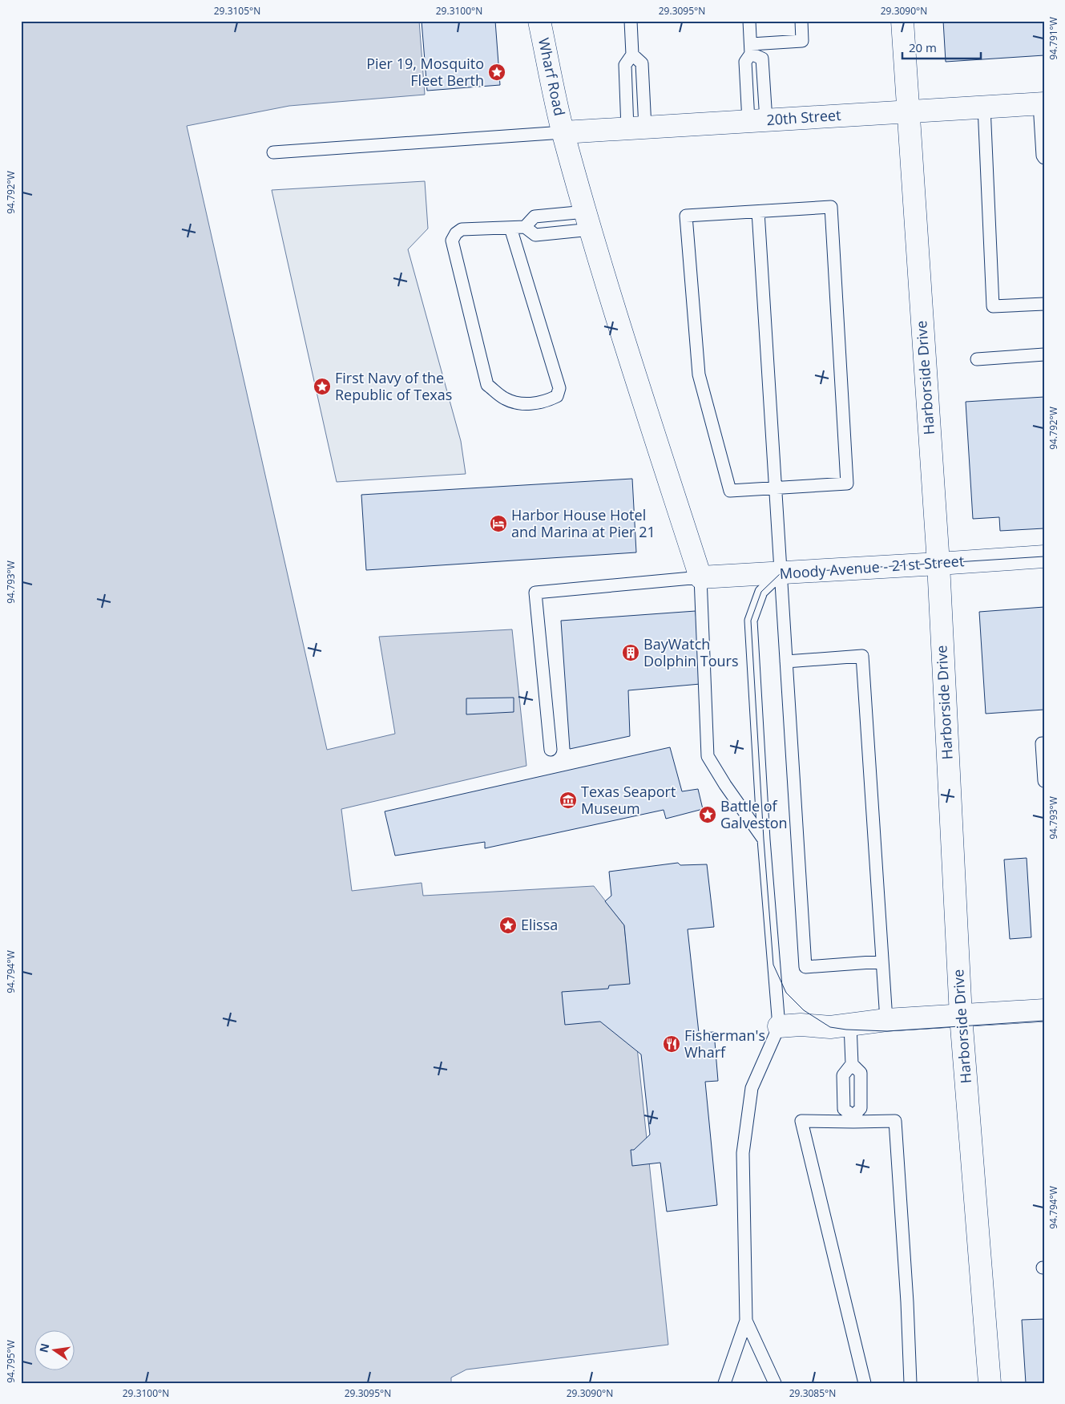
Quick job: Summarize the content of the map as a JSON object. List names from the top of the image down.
{
  "streets": {
    "street": [
      "Wharf Road",
      "20th Street",
      "Harborside Drive",
      "Moody Avenue - 21st Street"
    ]
  },
  "crossings": [
    ["Wharf Road", "20th Street"],
    ["Wharf Road", "Moody Avenue - 21st Street"],
    ["20th Street", "Harborside Drive"],
    ["Harborside Drive", "Moody Avenue - 21st Street"]
  ],
  "places": {
    "place": [
      "Pier 19, Mosquito Fleet Berth",
      "First Navy of the Republic of Texas",
      "Battle of Galveston",
      "Elissa"
    ],
    "hotel": ["Harbor House Hotel and Marina at Pier 21"],
    "building": ["BayWatch Dolphin Tours"],
    "museum": ["Texas Seaport Museum"],
    "restaurant": ["Fisherman's Wharf"]
  },
  "scale_bar": "20 m",
  "north": "left",
  "coordinates": [
    "29.3105°N",
    "29.3100°N",
    "29.3095°N",
    "29.3090°N",
    "94.791°W",
    "94.792°W",
    "94.793°W",
    "94.794°W",
    "94.795°W",
    "29.3085°N"
  ]
}
